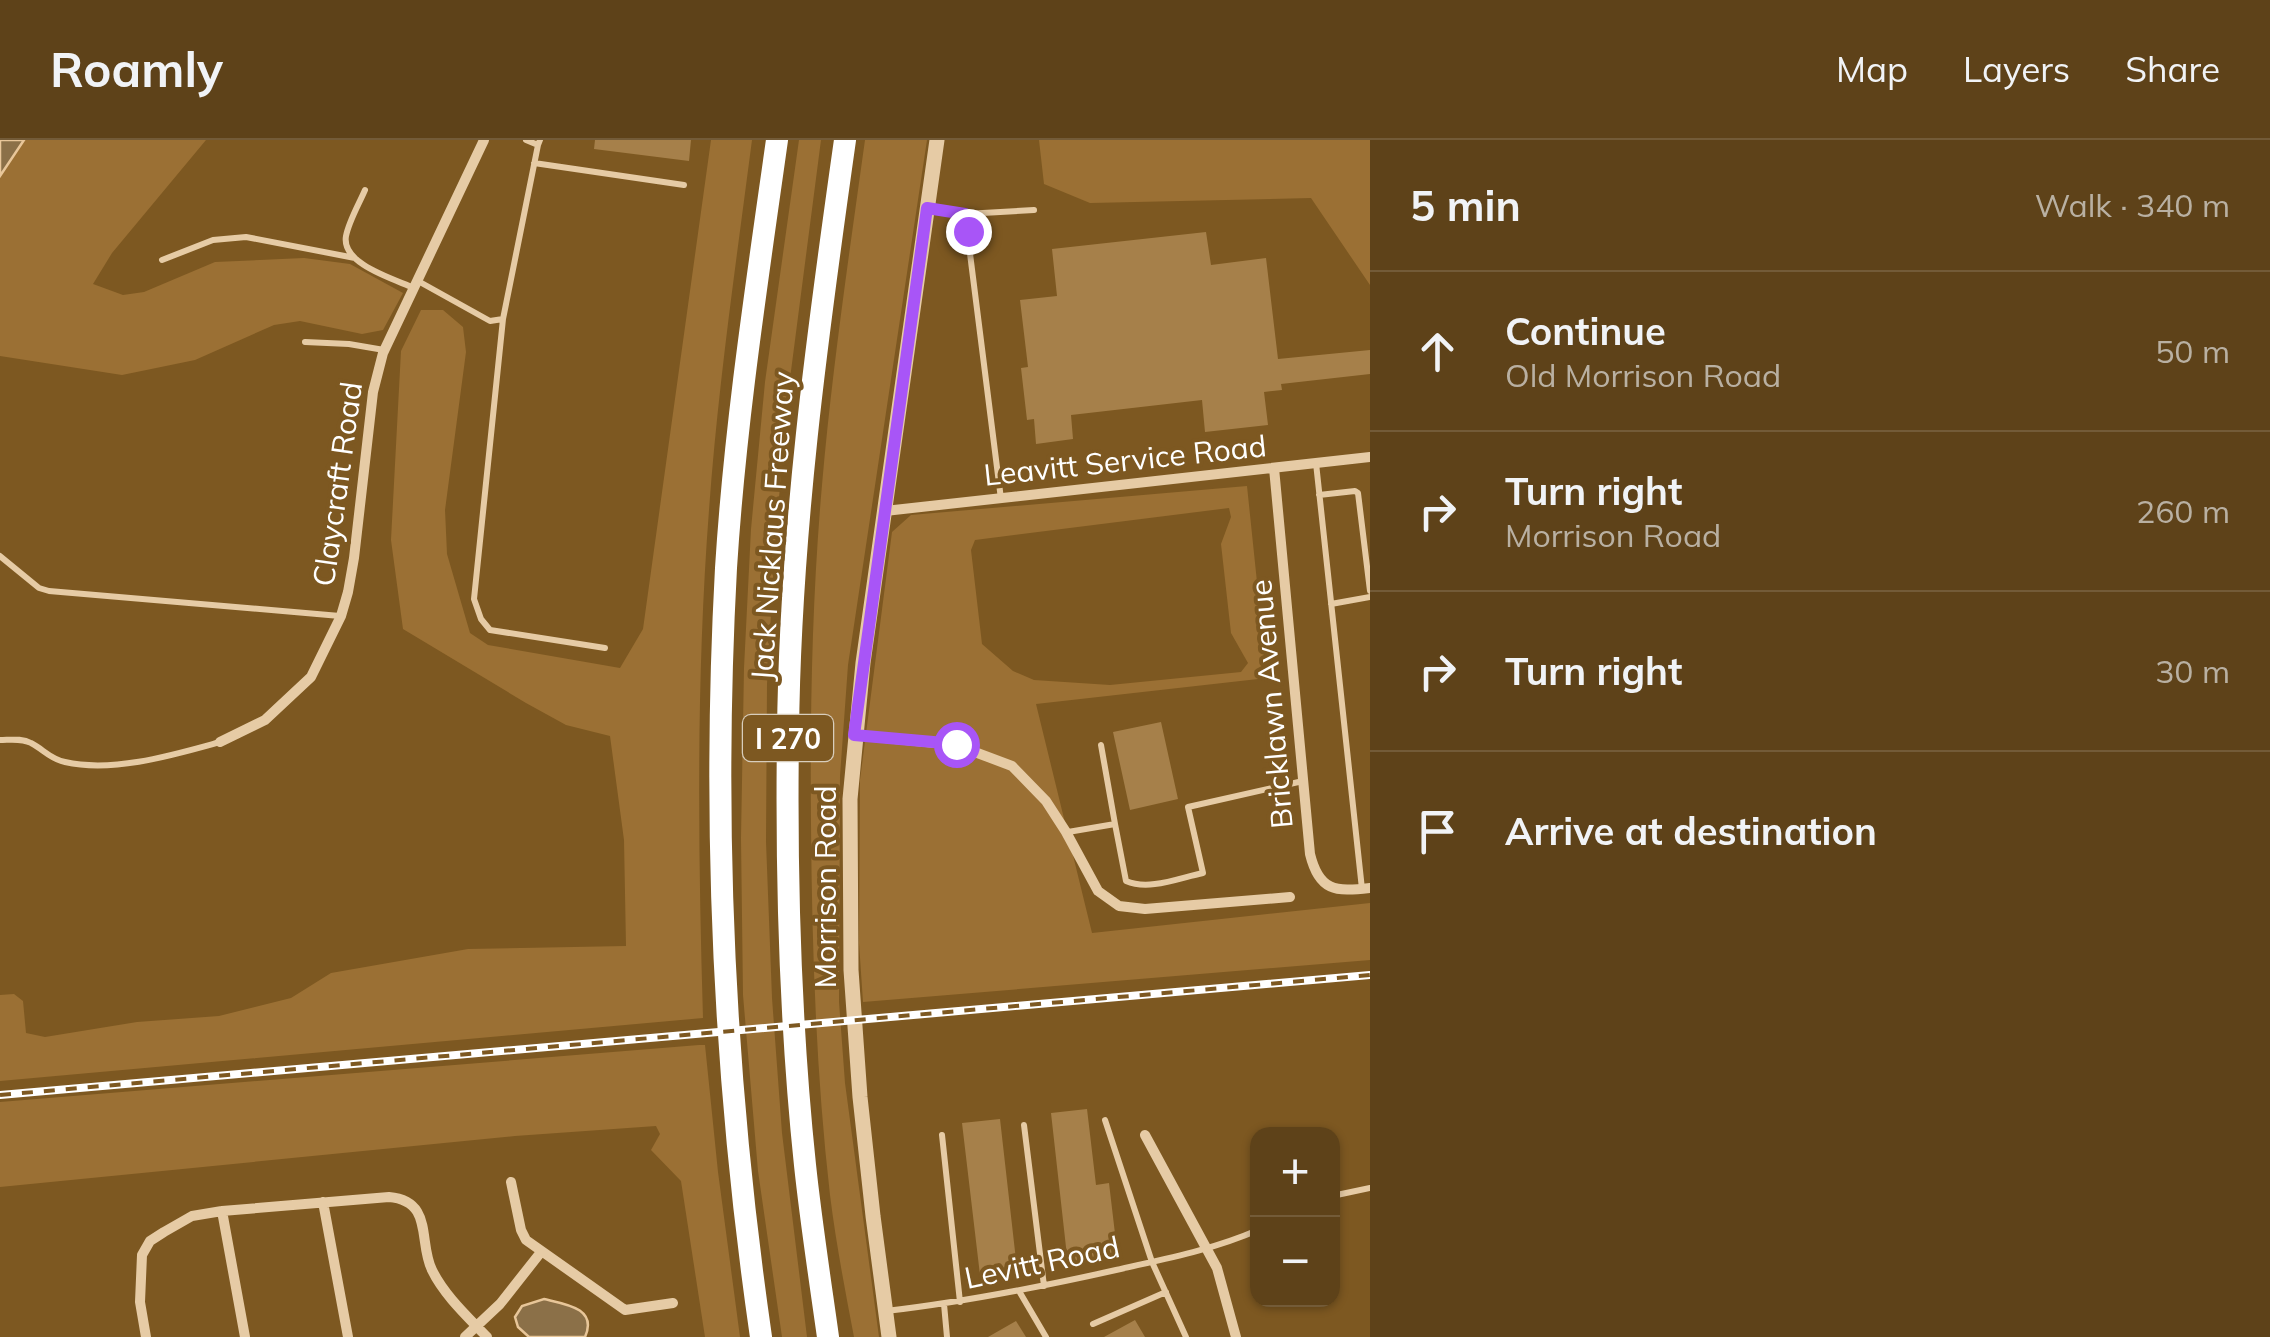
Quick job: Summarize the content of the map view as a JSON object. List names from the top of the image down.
{
  "streets": {
    "highway": ["Jack Nicklaus Freeway", "I 270"],
    "street": [
      "Leavitt Service Road",
      "Claycraft Road",
      "Bricklawn Avenue",
      "Morrison Road"
    ],
    "lane": ["Levitt Road"]
  },
  "crossings": [
    ["Leavitt Service Road", "Bricklawn Avenue"],
    ["Leavitt Service Road", "Morrison Road"],
    ["Morrison Road", "Levitt Road"]
  ],
  "page": {
    "header": "Roamly",
    "nav": ["Map", "Layers", "Share"],
    "heading": ["5 min", "Walk · 340 m"],
    "list": [
      ["Continue", "Old Morrison Road", "50 m"],
      ["Turn right", "Morrison Road", "260 m"],
      ["Turn right", "30 m"],
      "Arrive at destination"
    ],
    "map_buttons": ["+", "−"]
  }
}
